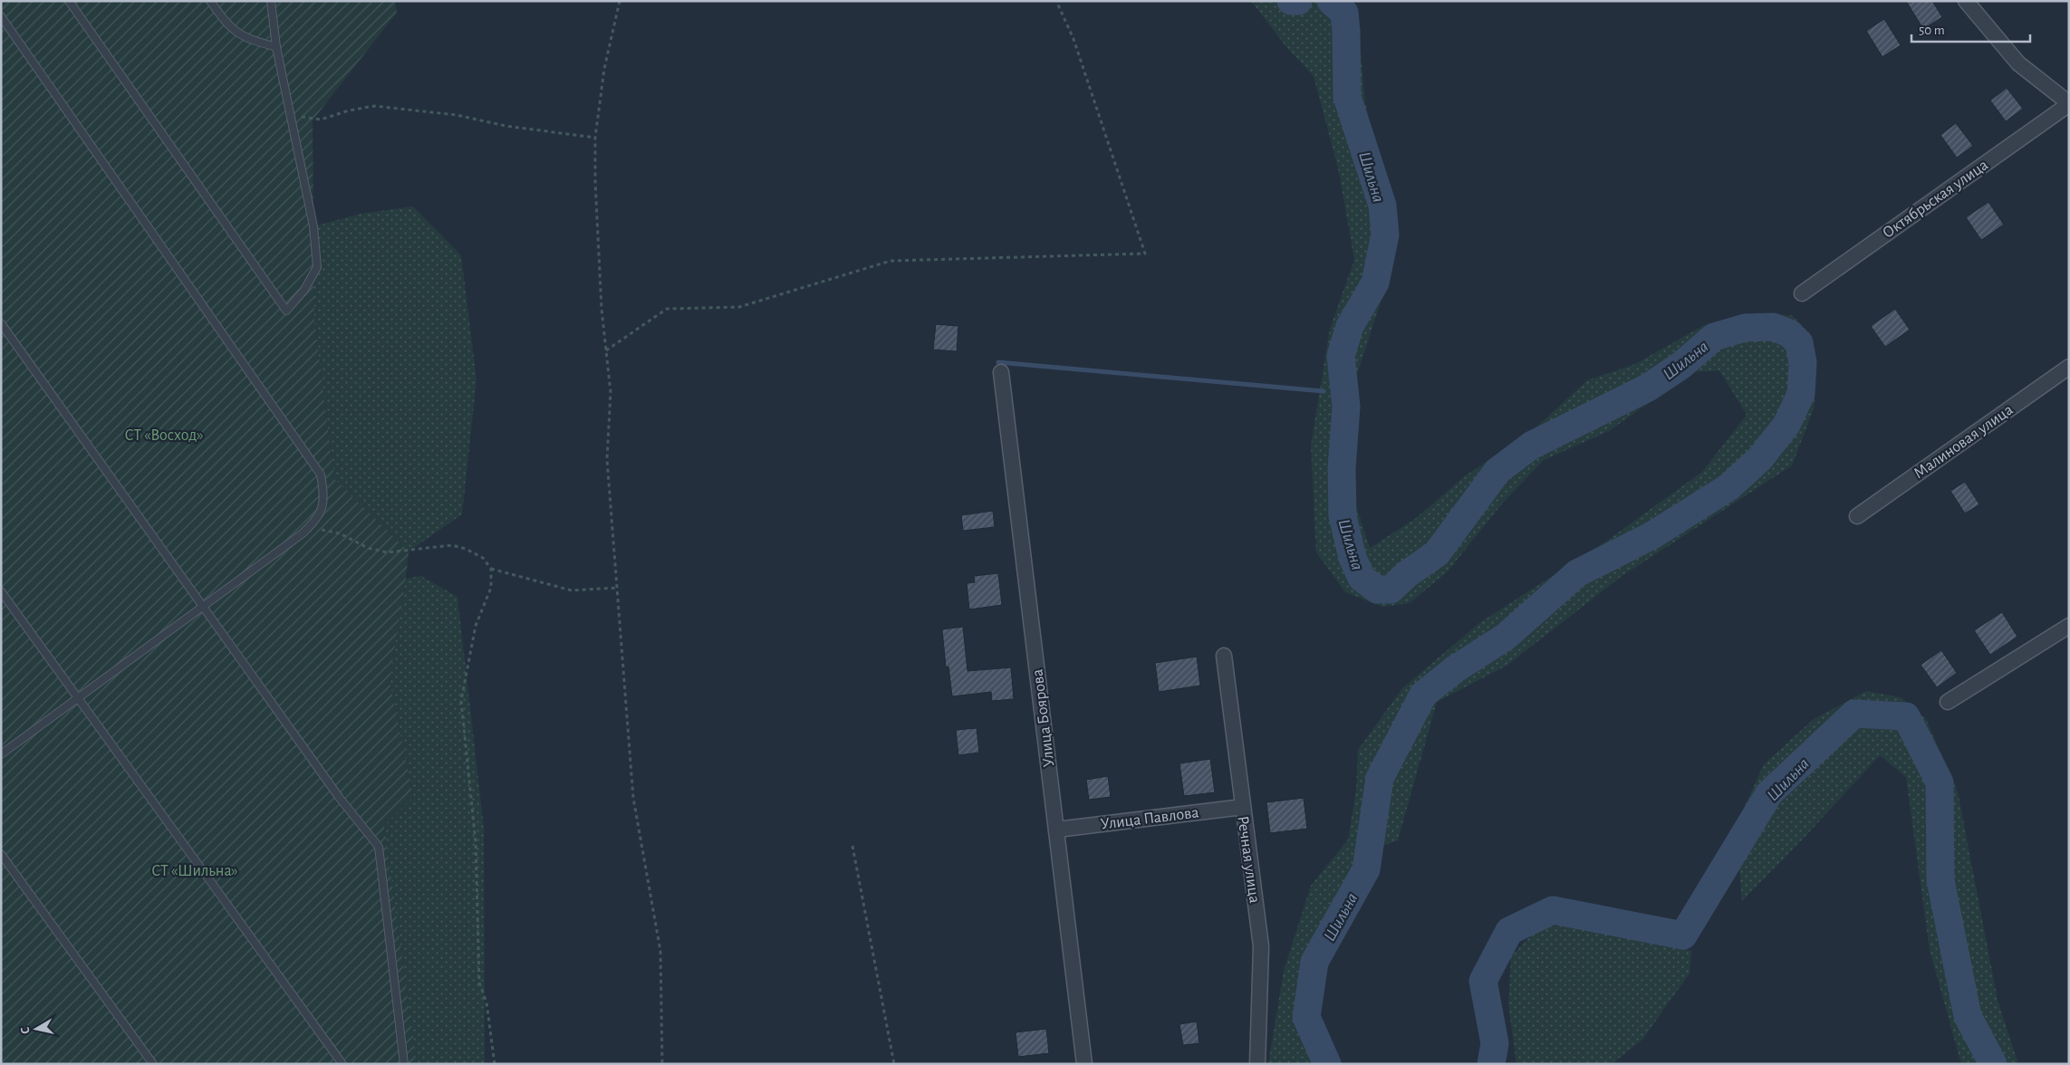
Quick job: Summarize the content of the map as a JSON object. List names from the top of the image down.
{
  "streets": {
    "street": [
      "Октябрьская улица",
      "Малиновая улица",
      "Улица Боярова",
      "Улица Павлова",
      "Речная улица"
    ]
  },
  "crossings": [
    ["Улица Боярова", "Улица Павлова"],
    ["Улица Павлова", "Речная улица"]
  ],
  "water": ["Шильна"],
  "parks": ["СТ «Восход»", "СТ «Шильна»"],
  "scale_bar": "50 m",
  "north": "left"
}
